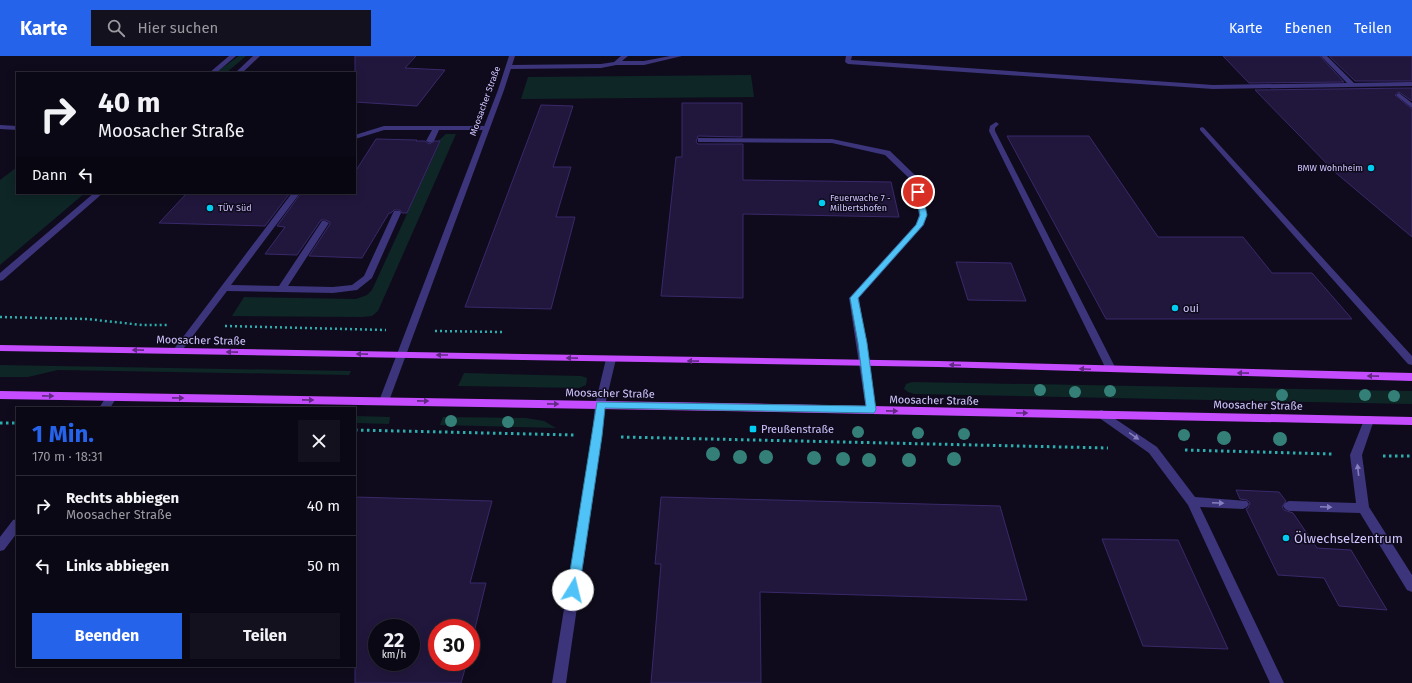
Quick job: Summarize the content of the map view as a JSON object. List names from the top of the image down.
{
  "streets": {
    "main road": ["Moosacher Straße"]
  },
  "places": {
    "other": [
      "BMW Wohnheim",
      "Feuerwache 7 - Milbertshofen",
      "TÜV Süd",
      "oui",
      "Ölwechselzentrum"
    ],
    "transit": ["Preußenstraße"]
  },
  "page": {
    "header": "Karte",
    "search": "Hier suchen",
    "nav": ["Karte", "Ebenen", "Teilen"],
    "turn": ["40 m", "Moosacher Straße"],
    "then": "Dann",
    "heading": ["1 Min.", "170 m · 18:31"],
    "list": [
      {
        "name": "Rechts abbiegen",
        "note": "Moosacher Straße",
        "value": "40 m"
      },
      {
        "name": "Links abbiegen",
        "value": "50 m"
      }
    ],
    "buttons": ["Beenden", "Teilen"],
    "speed": "22 km/h",
    "limit": "30"
  }
}
